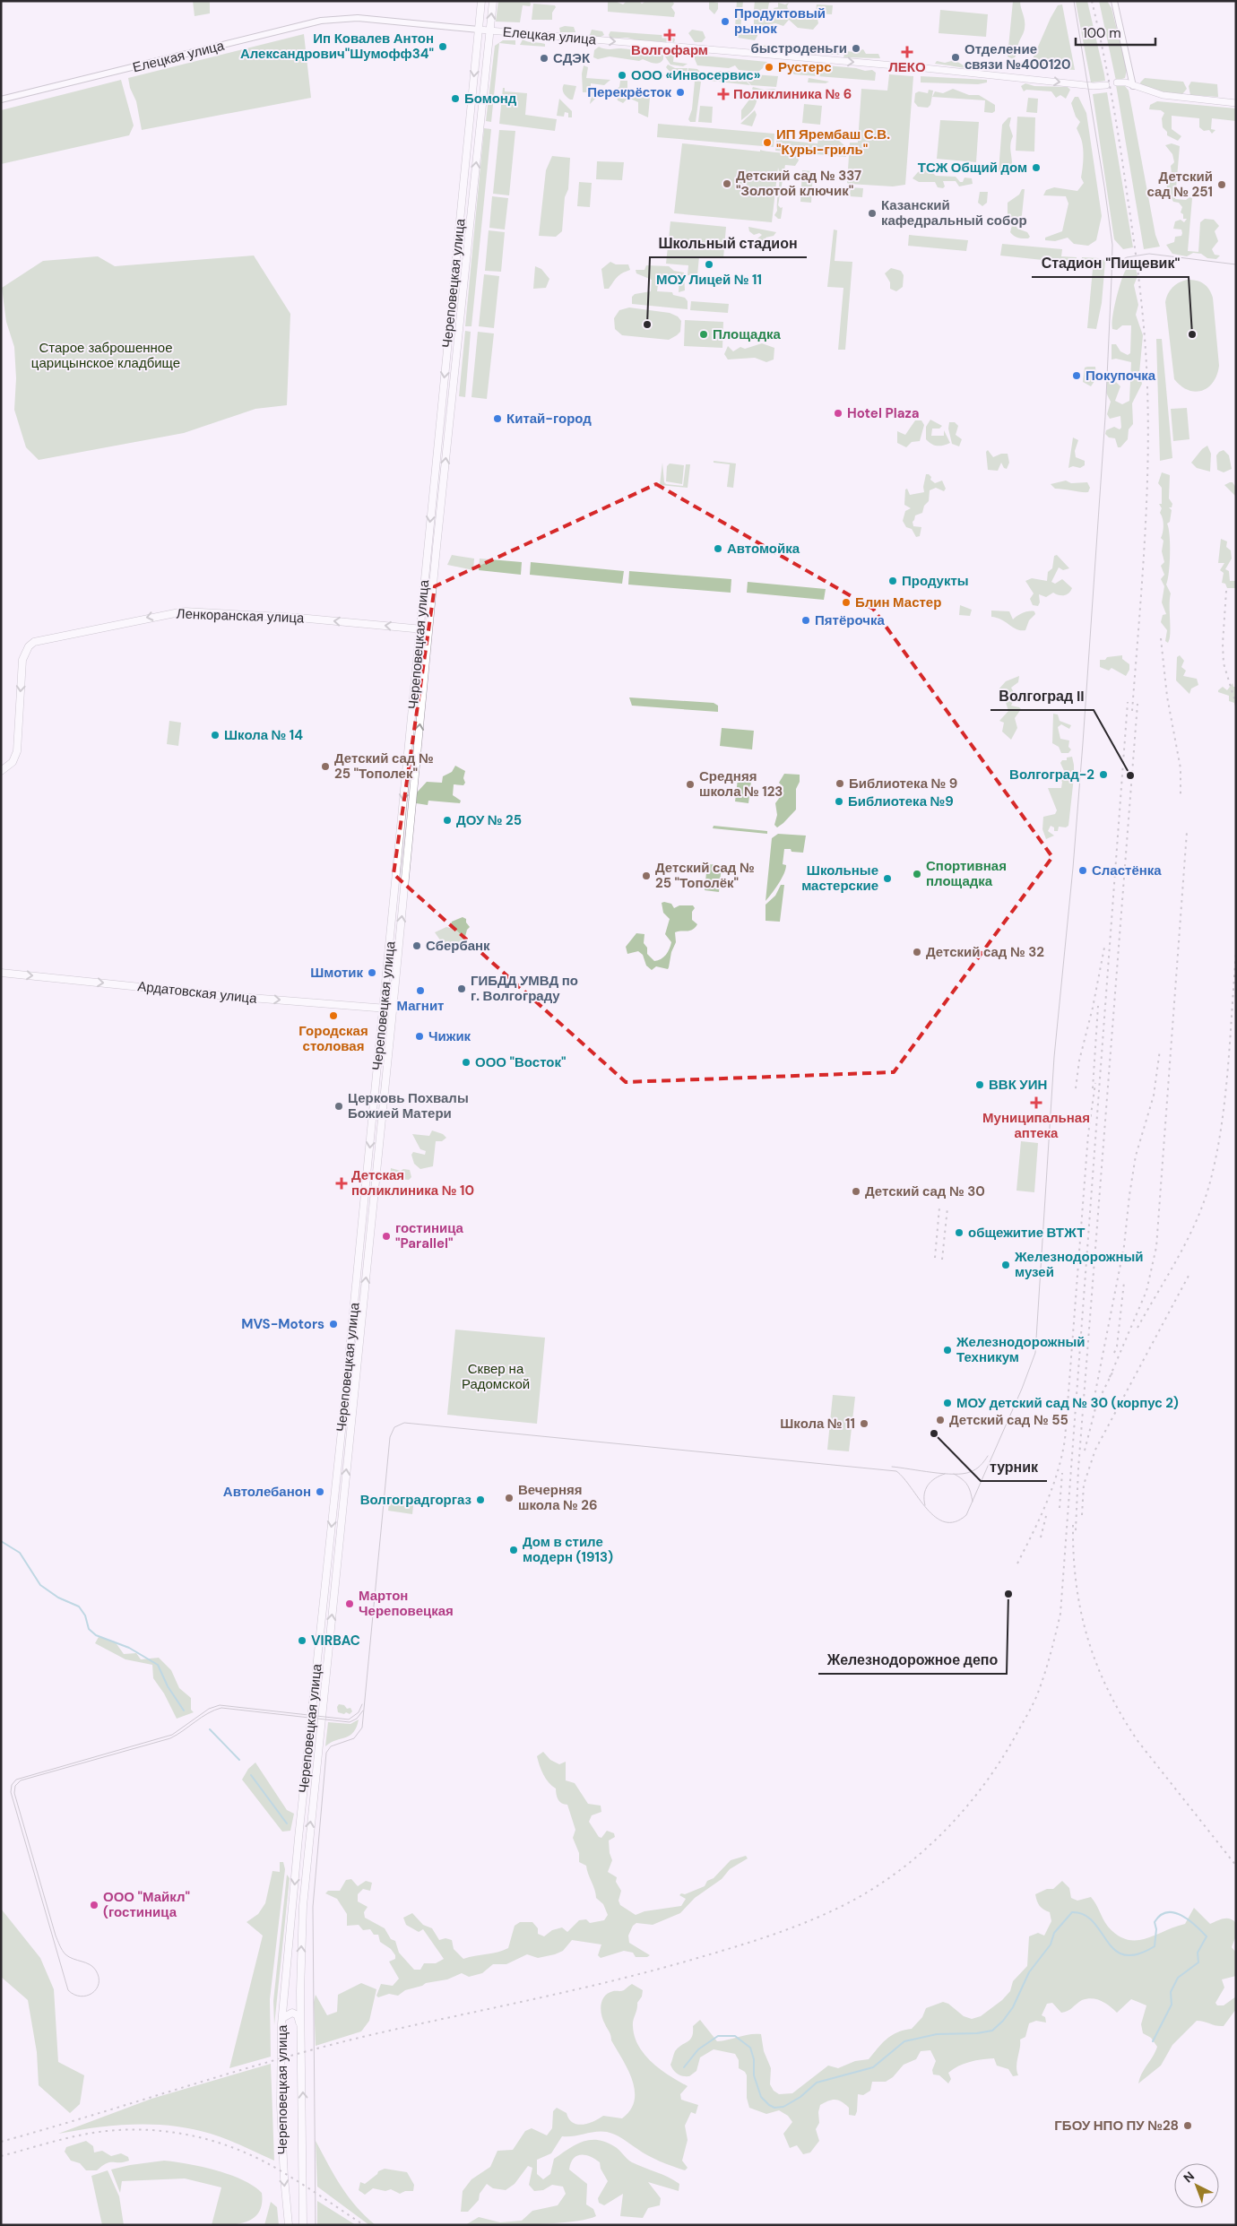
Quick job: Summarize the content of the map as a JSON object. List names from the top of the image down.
{
  "streets": {
    "highway": ["Череповецкая улица", "Ленкоранская улица", "Ардатовская улица"],
    "main road": ["Елецкая улица"]
  },
  "crossings": [
    ["Елецкая улица", "Череповецкая улица"],
    ["Череповецкая улица", "Ленкоранская улица"],
    ["Череповецкая улица", "Ардатовская улица"]
  ],
  "one_way": ["Елецкая улица", "Ленкоранская улица", "Ардатовская улица"],
  "parks": ["Старое заброшенное царицынское кладбище", "Сквер на Радомской"],
  "places": {
    "other": [
      "Продуктовый рынок",
      "Ип Ковалев Антон Александрович\"Шумофф34\"",
      "быстроденьги",
      "Отделение связи №400120",
      "СДЭК",
      "Рустерс",
      "ООО «Инвосервис»",
      "Перекрёсток",
      "Бомонд",
      "ИП Ярембаш С.В. \"Куры-гриль\"",
      "ТСЖ Общий дом",
      "Детский сад № 337 \"Золотой ключик\"",
      "Детский сад № 251",
      "Казанский кафедральный собор",
      "МОУ Лицей № 11",
      "Школьный стадион",
      "Площадка",
      "Стадион \"Пищевик\"",
      "Покупочка",
      "Hotel Plaza",
      "Китай-город",
      "Автомойка",
      "Продукты",
      "Блин Мастер",
      "Пятёрочка",
      "Школа № 14",
      "Детский сад № 25 \"Тополек\"",
      "Волгоград-2",
      "Волгоград II",
      "Библиотека № 9",
      "Средняя школа № 123",
      "Библиотека №9",
      "ДОУ № 25",
      "Сластёнка",
      "Спортивная площадка",
      "Детский сад № 25 \"Тополёк\"",
      "Школьные мастерские",
      "Сбербанк",
      "Детский сад № 32",
      "Шмотик",
      "ГИБДД УМВД по г. Волгограду",
      "Магнит",
      "Городская столовая",
      "Чижик",
      "ООО \"Восток\"",
      "ВВК УИН",
      "Церковь Похвалы Божией Матери",
      "Детский сад № 30",
      "общежитие ВТЖТ",
      "гостиница \"Parallel\"",
      "Железнодорожный музей",
      "MVS-Motors",
      "Железнодорожный Техникум",
      "МОУ детский сад № 30 (корпус 2)",
      "Детский сад № 55",
      "Школа № 11",
      "турник",
      "Автолебанон",
      "Вечерняя школа № 26",
      "Волгоградгоргаз",
      "Дом в стиле модерн (1913)",
      "Железнодорожное депо",
      "Мартон Череповецкая",
      "VIRBAC",
      "ООО \"Майкл\" (гостиница",
      "ГБОУ НПО ПУ №28"
    ],
    "health": [
      "Волгофарм",
      "ЛЕКО",
      "Поликлиника № 6",
      "Муниципальная аптека",
      "Детская поликлиника № 10"
    ]
  },
  "scale_bar": "100 m",
  "north": "top left"
}
